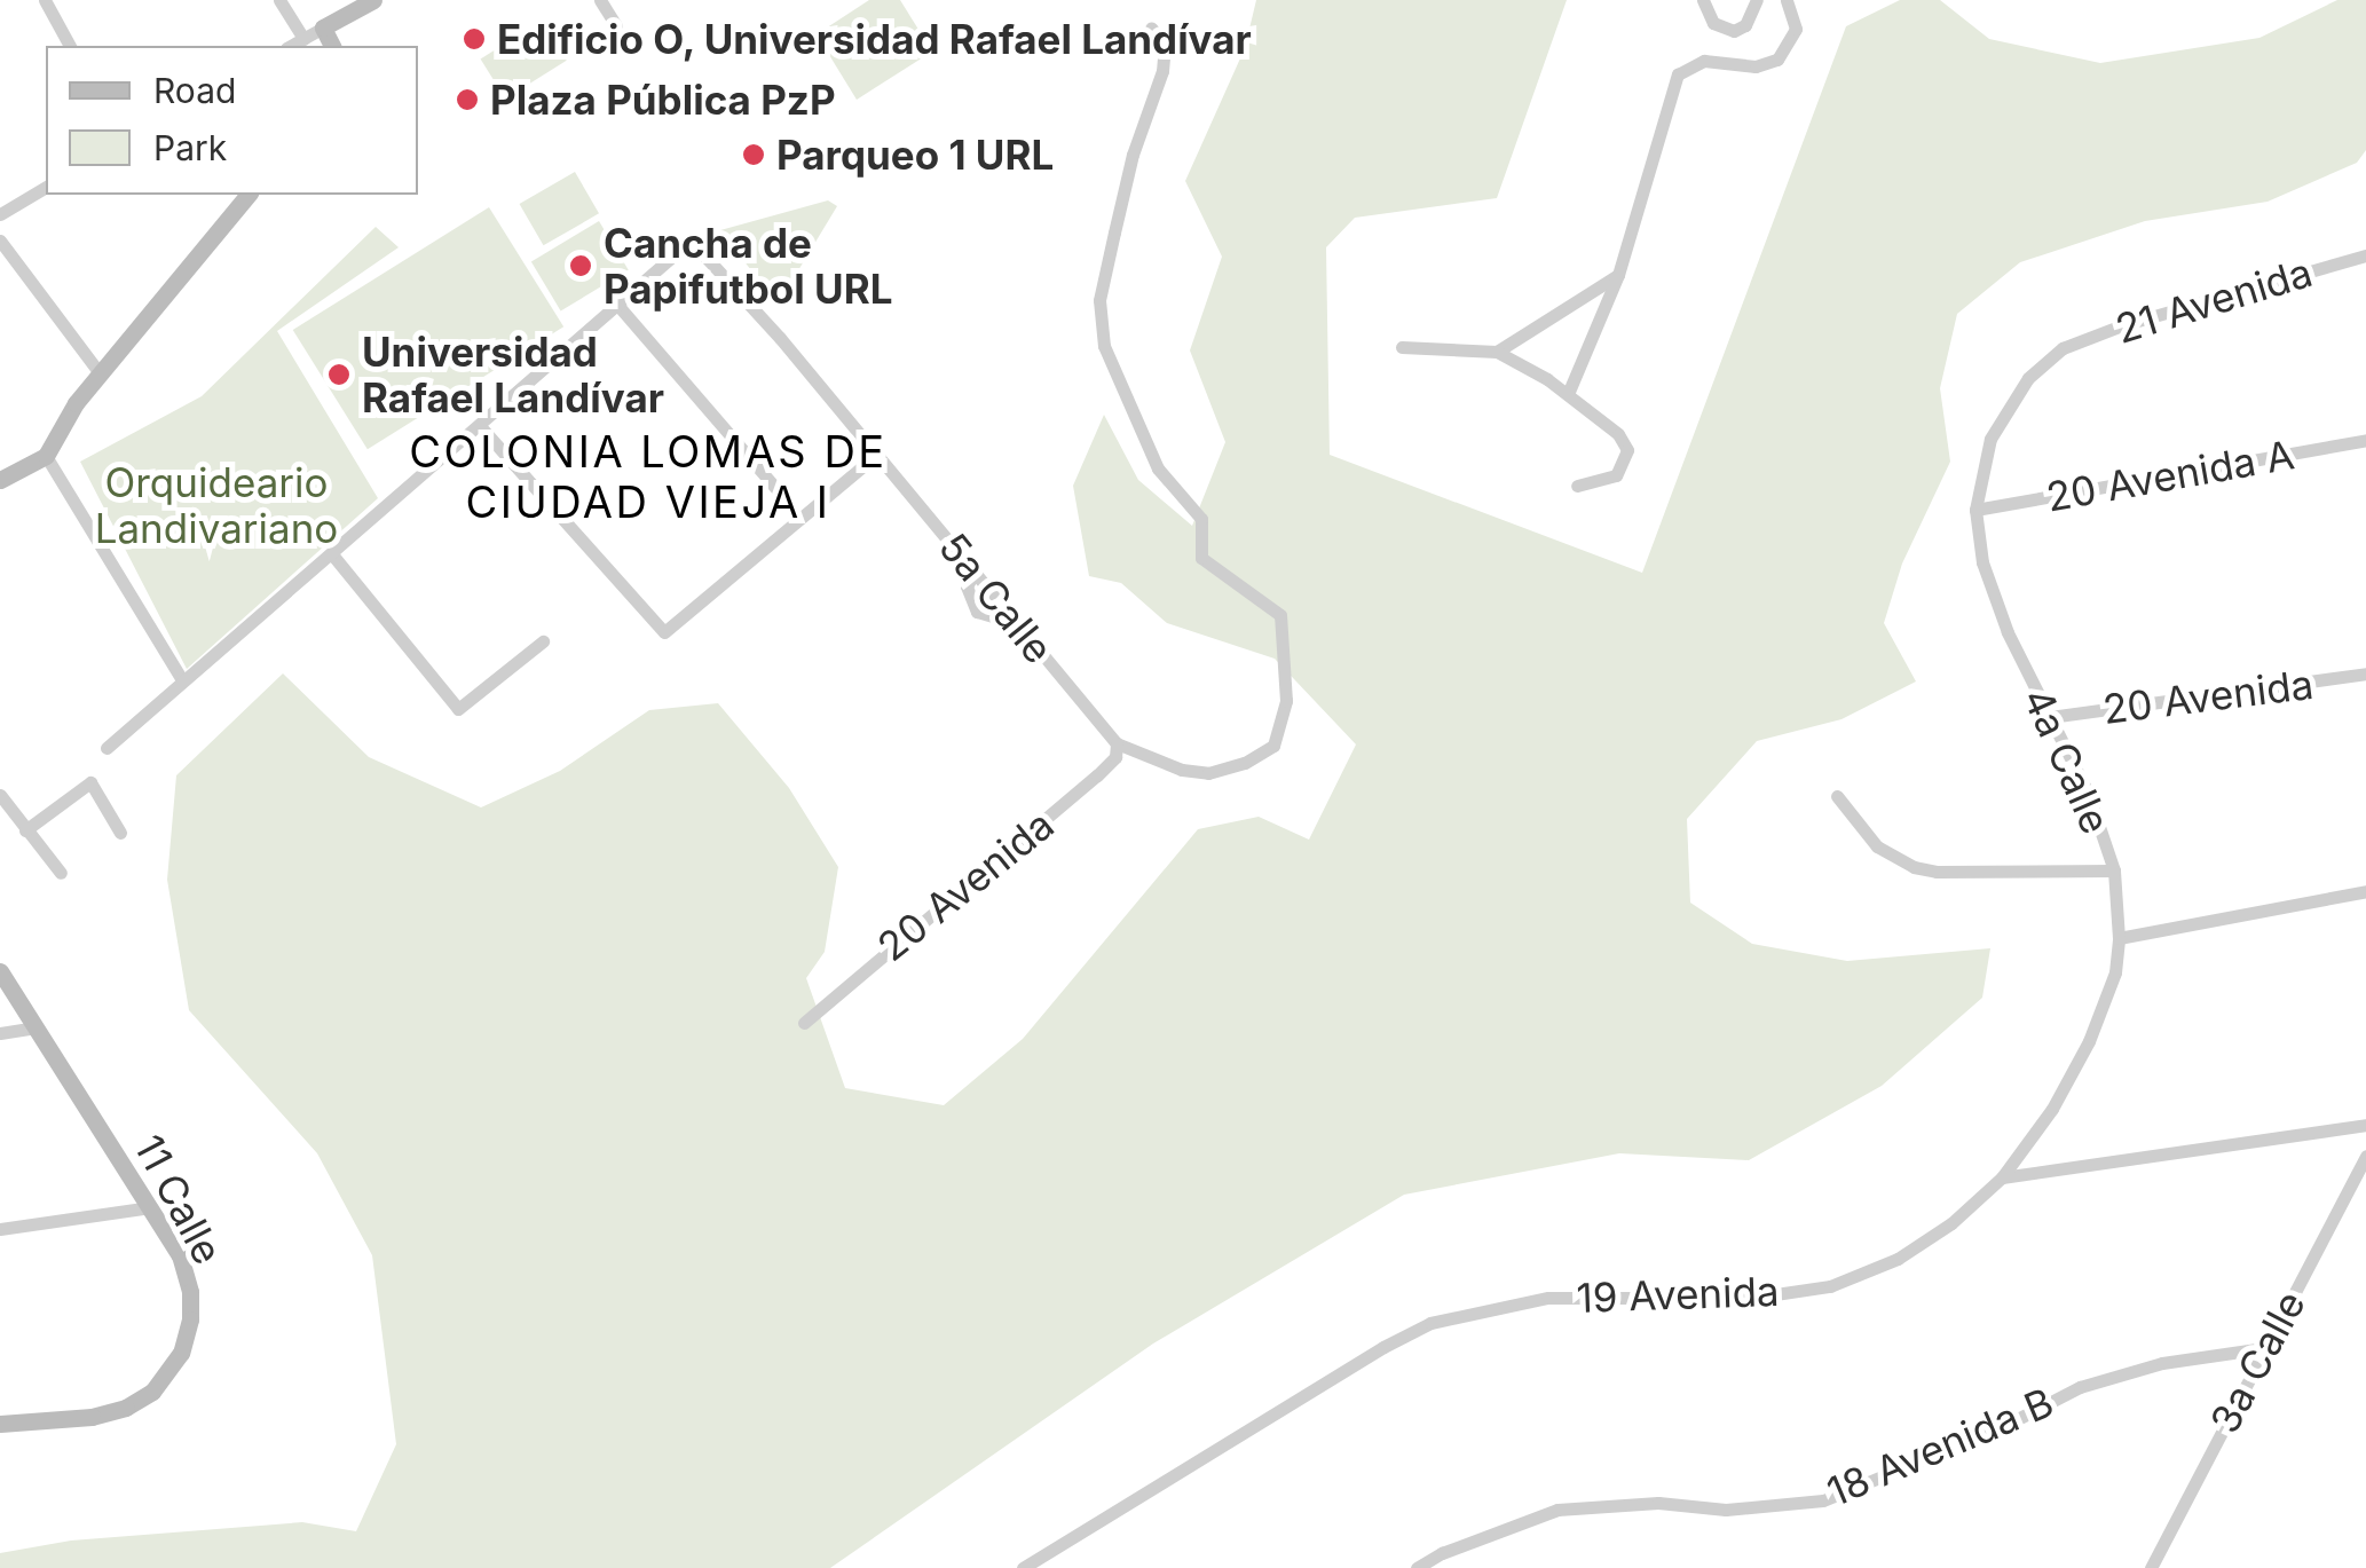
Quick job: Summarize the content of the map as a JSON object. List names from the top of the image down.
{
  "streets": {
    "street": [
      "21 Avenida",
      "20 Avenida A",
      "5a Calle",
      "20 Avenida",
      "4a Calle",
      "11 Calle",
      "19 Avenida",
      "3a Calle",
      "18 Avenida B"
    ]
  },
  "crossings": [
    ["21 Avenida", "4a Calle"],
    ["20 Avenida A", "4a Calle"],
    ["5a Calle", "20 Avenida"],
    ["20 Avenida", "4a Calle"],
    ["4a Calle", "19 Avenida"],
    ["3a Calle", "18 Avenida B"]
  ],
  "districts": ["COLONIA LOMAS DE CIUDAD VIEJA I"],
  "parks": ["Orquideario Landivariano"],
  "places": [
    "Edificio O, Universidad Rafael Landívar",
    "Plaza Pública PzP",
    "Parqueo 1 URL",
    "Cancha de Papifutbol URL",
    "Universidad Rafael Landívar"
  ],
  "legend": ["Road", "Park"]
}
